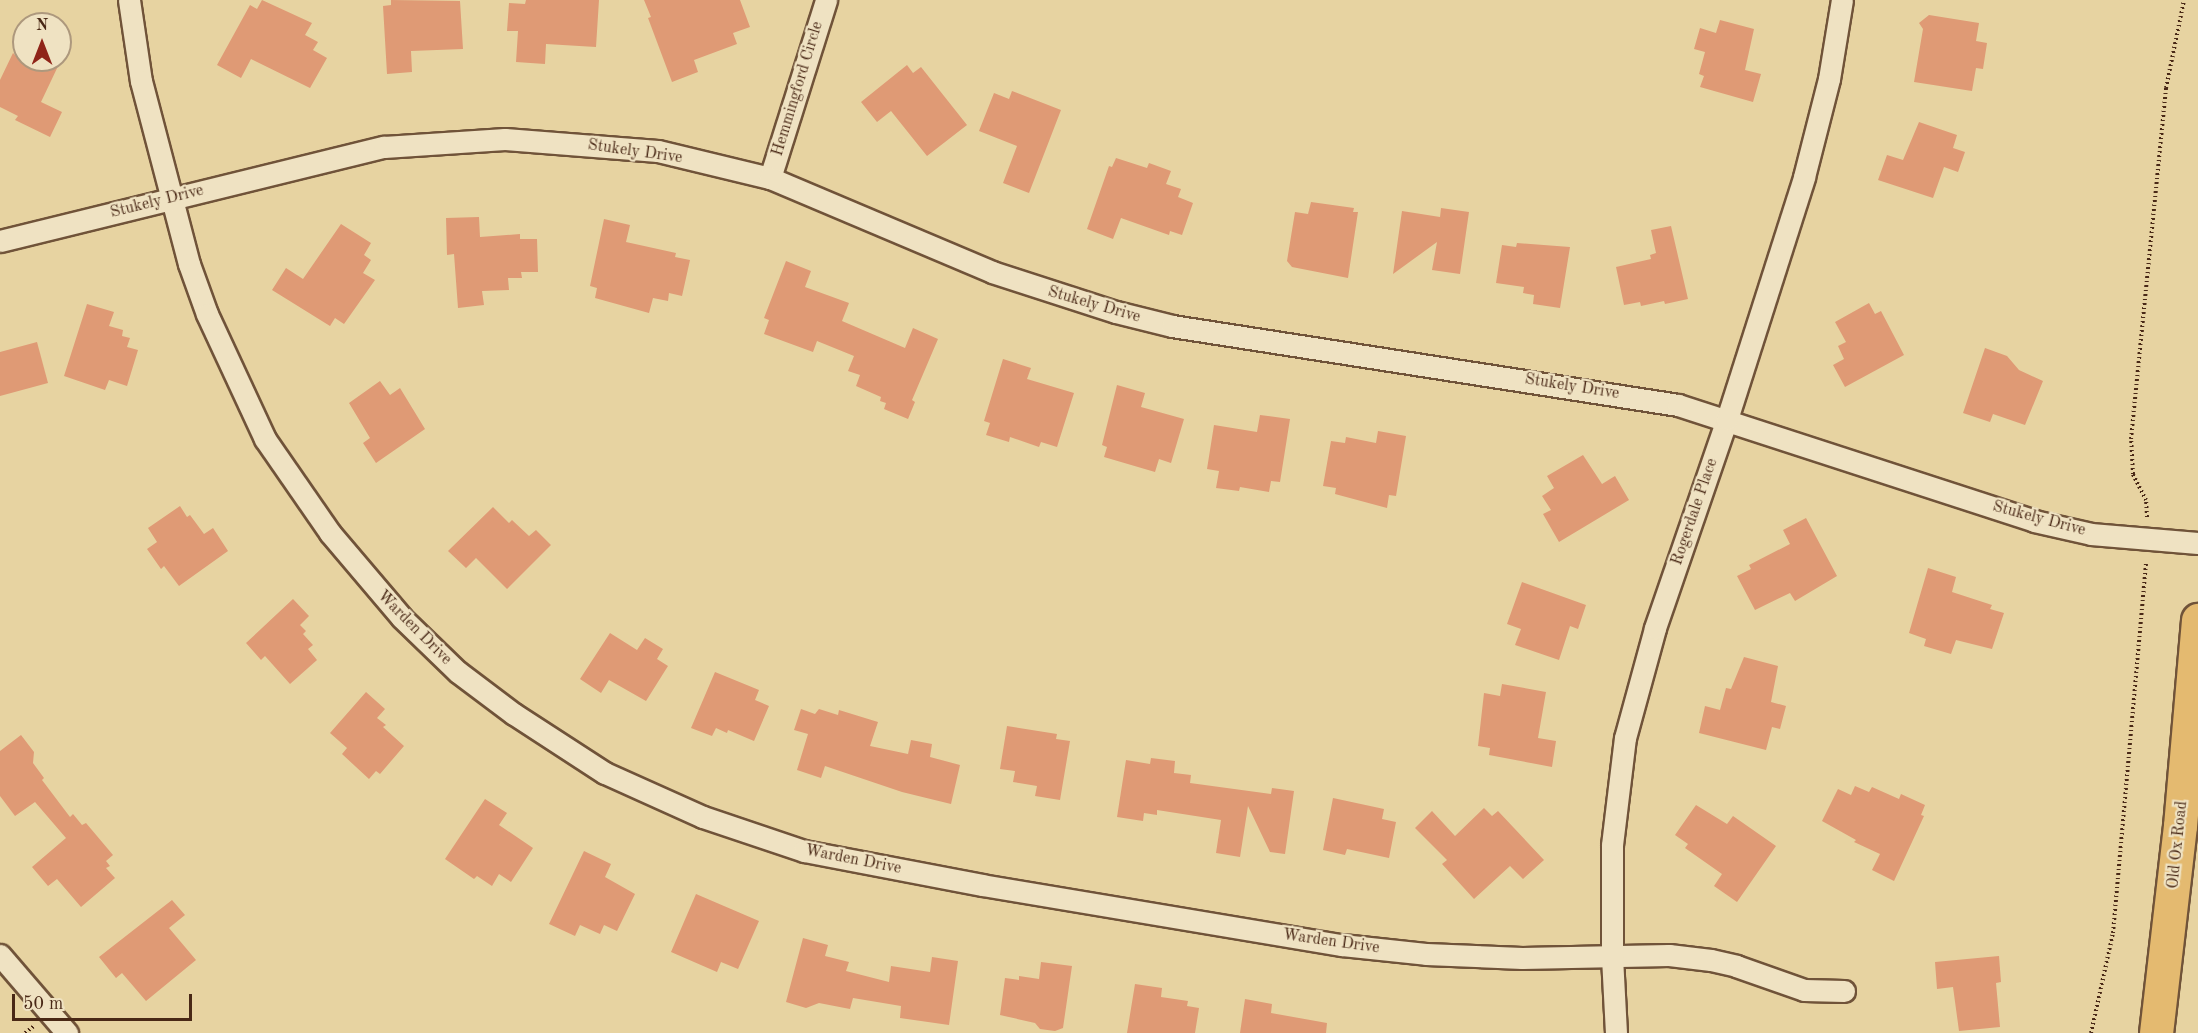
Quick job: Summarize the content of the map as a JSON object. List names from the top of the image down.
{
  "streets": {
    "main road": ["Old Ox Road"],
    "street": [
      "Hemmingford Circle",
      "Stukely Drive",
      "Rogerdale Place",
      "Warden Drive"
    ]
  },
  "crossings": [
    ["Hemmingford Circle", "Stukely Drive"],
    ["Stukely Drive", "Rogerdale Place"],
    ["Stukely Drive", "Warden Drive"],
    ["Rogerdale Place", "Warden Drive"]
  ],
  "scale_bar": "50 m",
  "north": "top"
}
